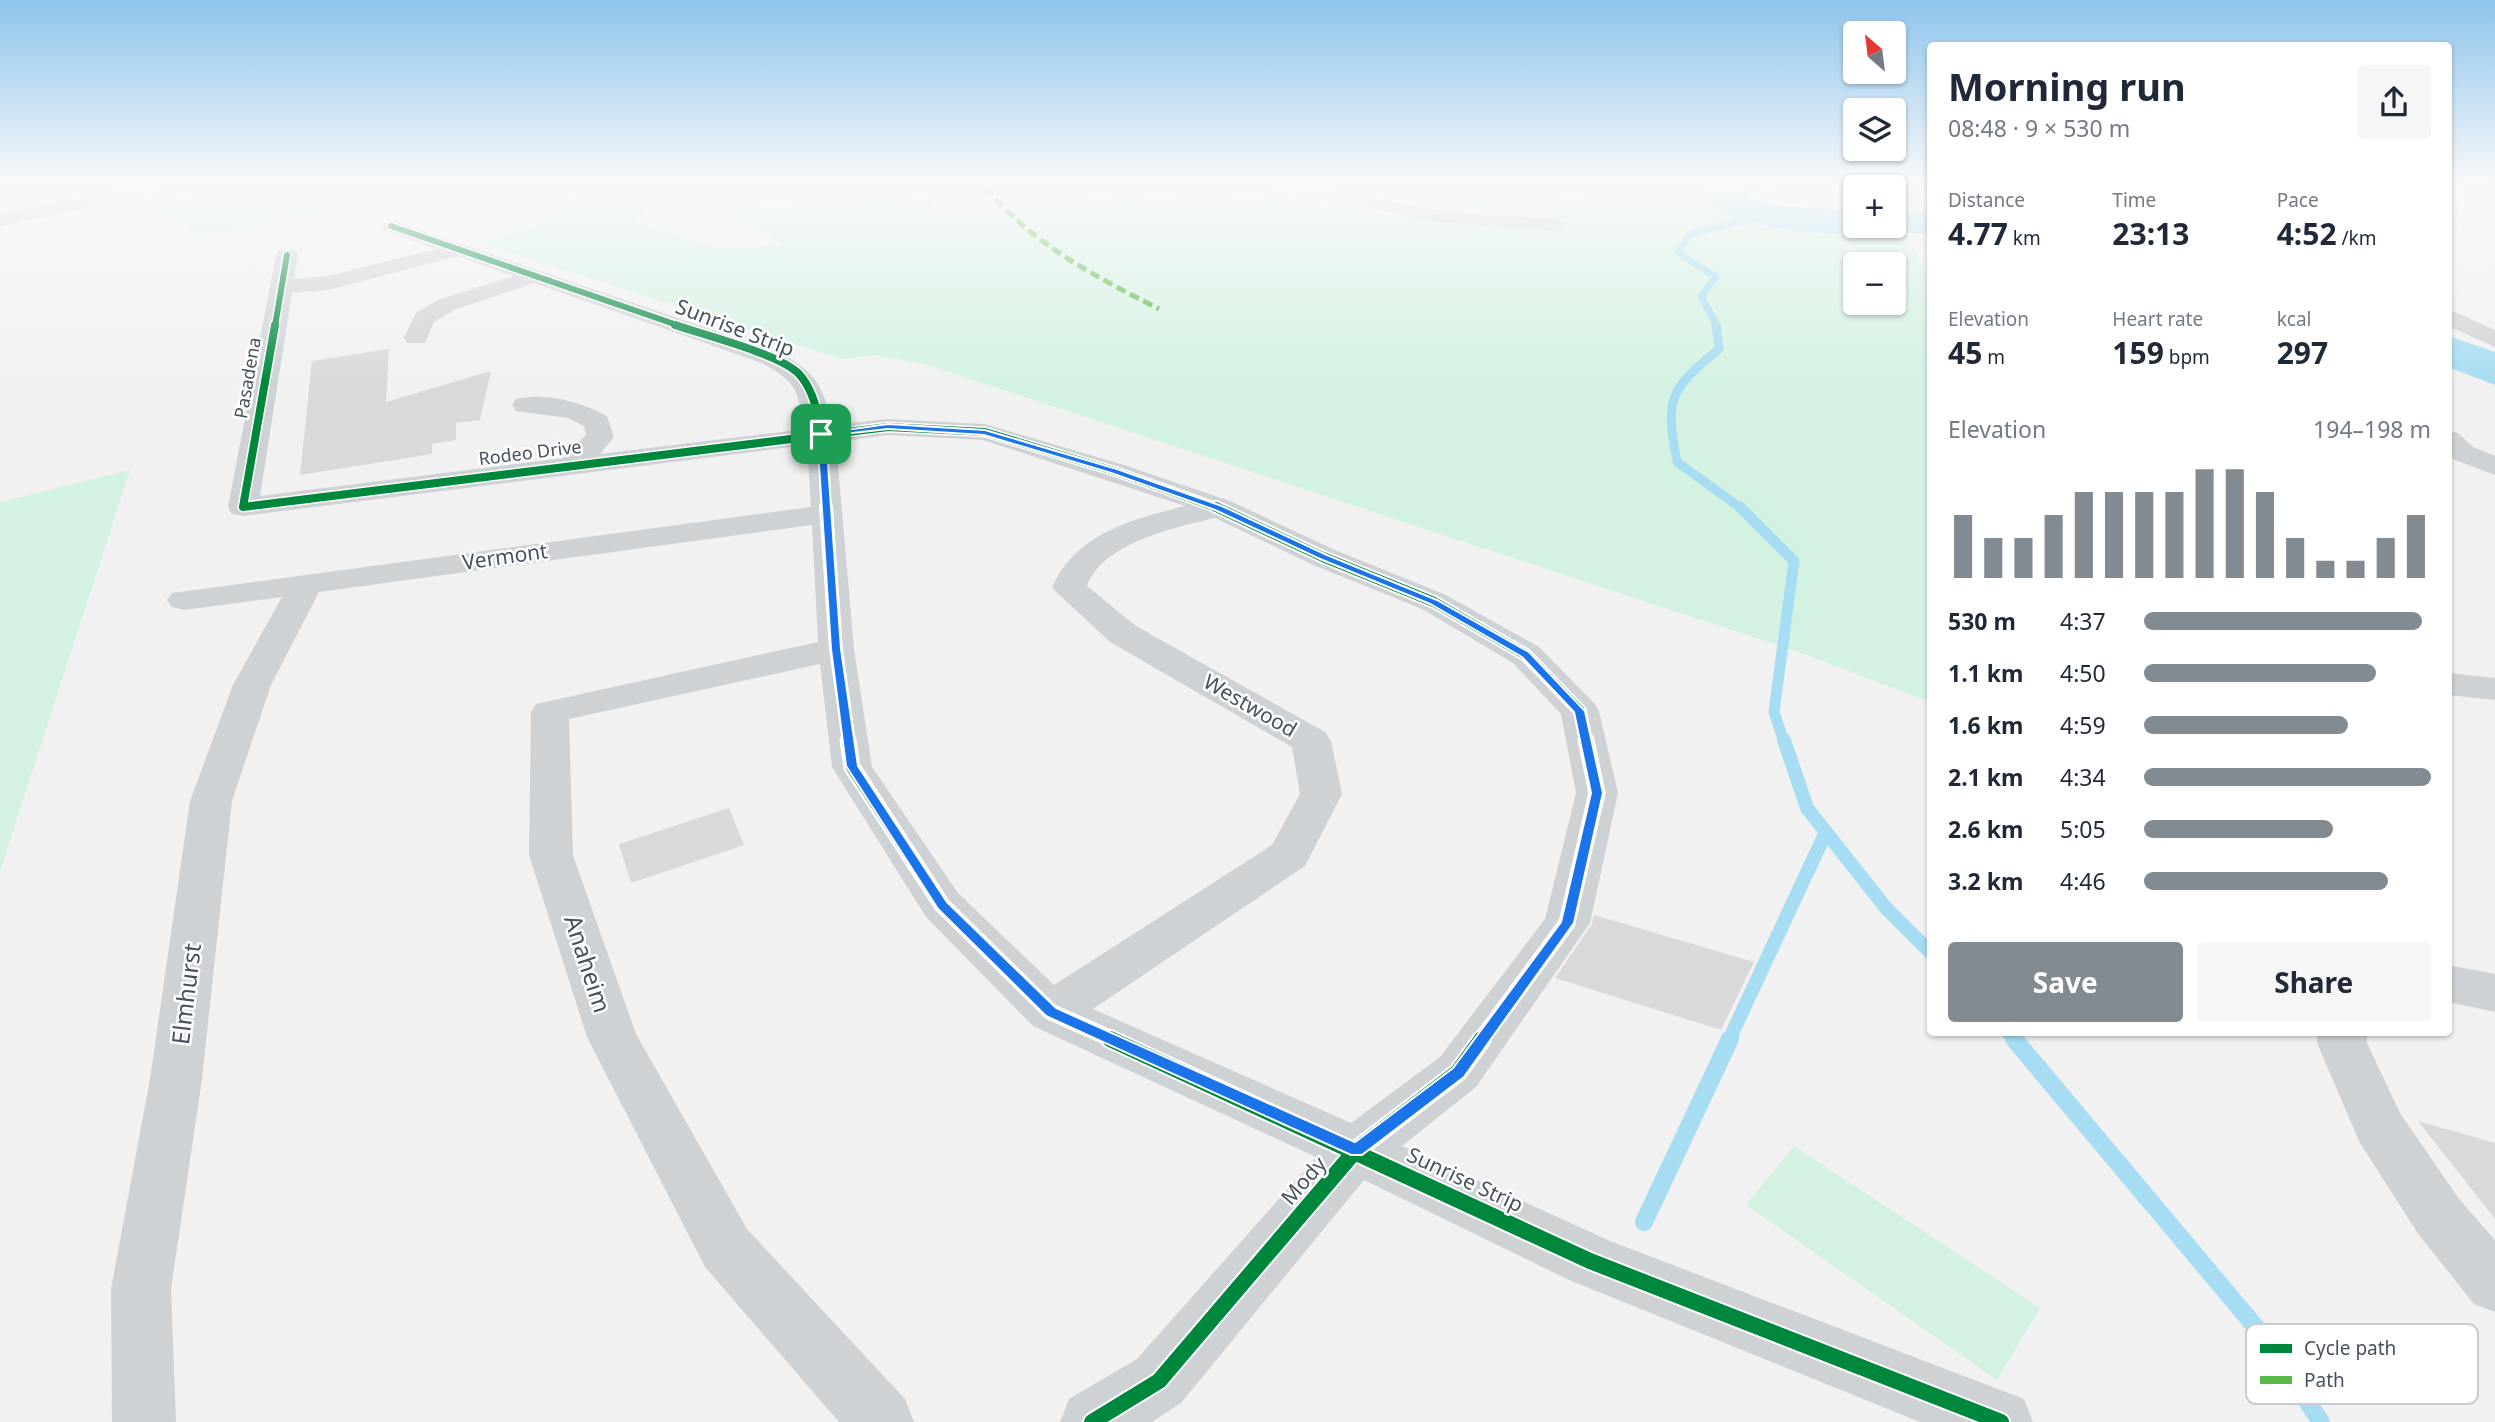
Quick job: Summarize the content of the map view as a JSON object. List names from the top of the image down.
{
  "streets": {
    "street": [
      "Sunrise Strip",
      "Pasadena",
      "Rodeo Drive",
      "Vermont",
      "Westwood",
      "Anaheim",
      "Elmhurst",
      "Mody"
    ]
  },
  "crossings": [
    ["Sunrise Strip", "Rodeo Drive"],
    ["Sunrise Strip", "Vermont"],
    ["Sunrise Strip", "Westwood"],
    ["Sunrise Strip", "Anaheim"],
    ["Sunrise Strip", "Mody"],
    ["Pasadena", "Rodeo Drive"],
    ["Rodeo Drive", "Mody"],
    ["Vermont", "Elmhurst"],
    ["Westwood", "Mody"]
  ],
  "legend": ["Cycle path", "Path"],
  "north": "top left",
  "page": {
    "map_buttons": ["+", "−"],
    "heading": ["Morning run", "08:48 · 9 × 530 m"],
    "stats": [
      ["Distance", "4.77 km"],
      ["Time", "23:13"],
      ["Pace", "4:52 /km"],
      ["Elevation", "45 m"],
      ["Heart rate", "159 bpm"],
      ["kcal", "297"]
    ],
    "chart": ["Elevation", "194–198 m"],
    "list": [
      {
        "name": "530 m",
        "note": "4:37"
      },
      {
        "name": "1.1 km",
        "note": "4:50"
      },
      {
        "name": "1.6 km",
        "note": "4:59"
      },
      {
        "name": "2.1 km",
        "note": "4:34"
      },
      {
        "name": "2.6 km",
        "note": "5:05"
      },
      {
        "name": "3.2 km",
        "note": "4:46"
      }
    ],
    "buttons": ["Save", "Share"]
  }
}
